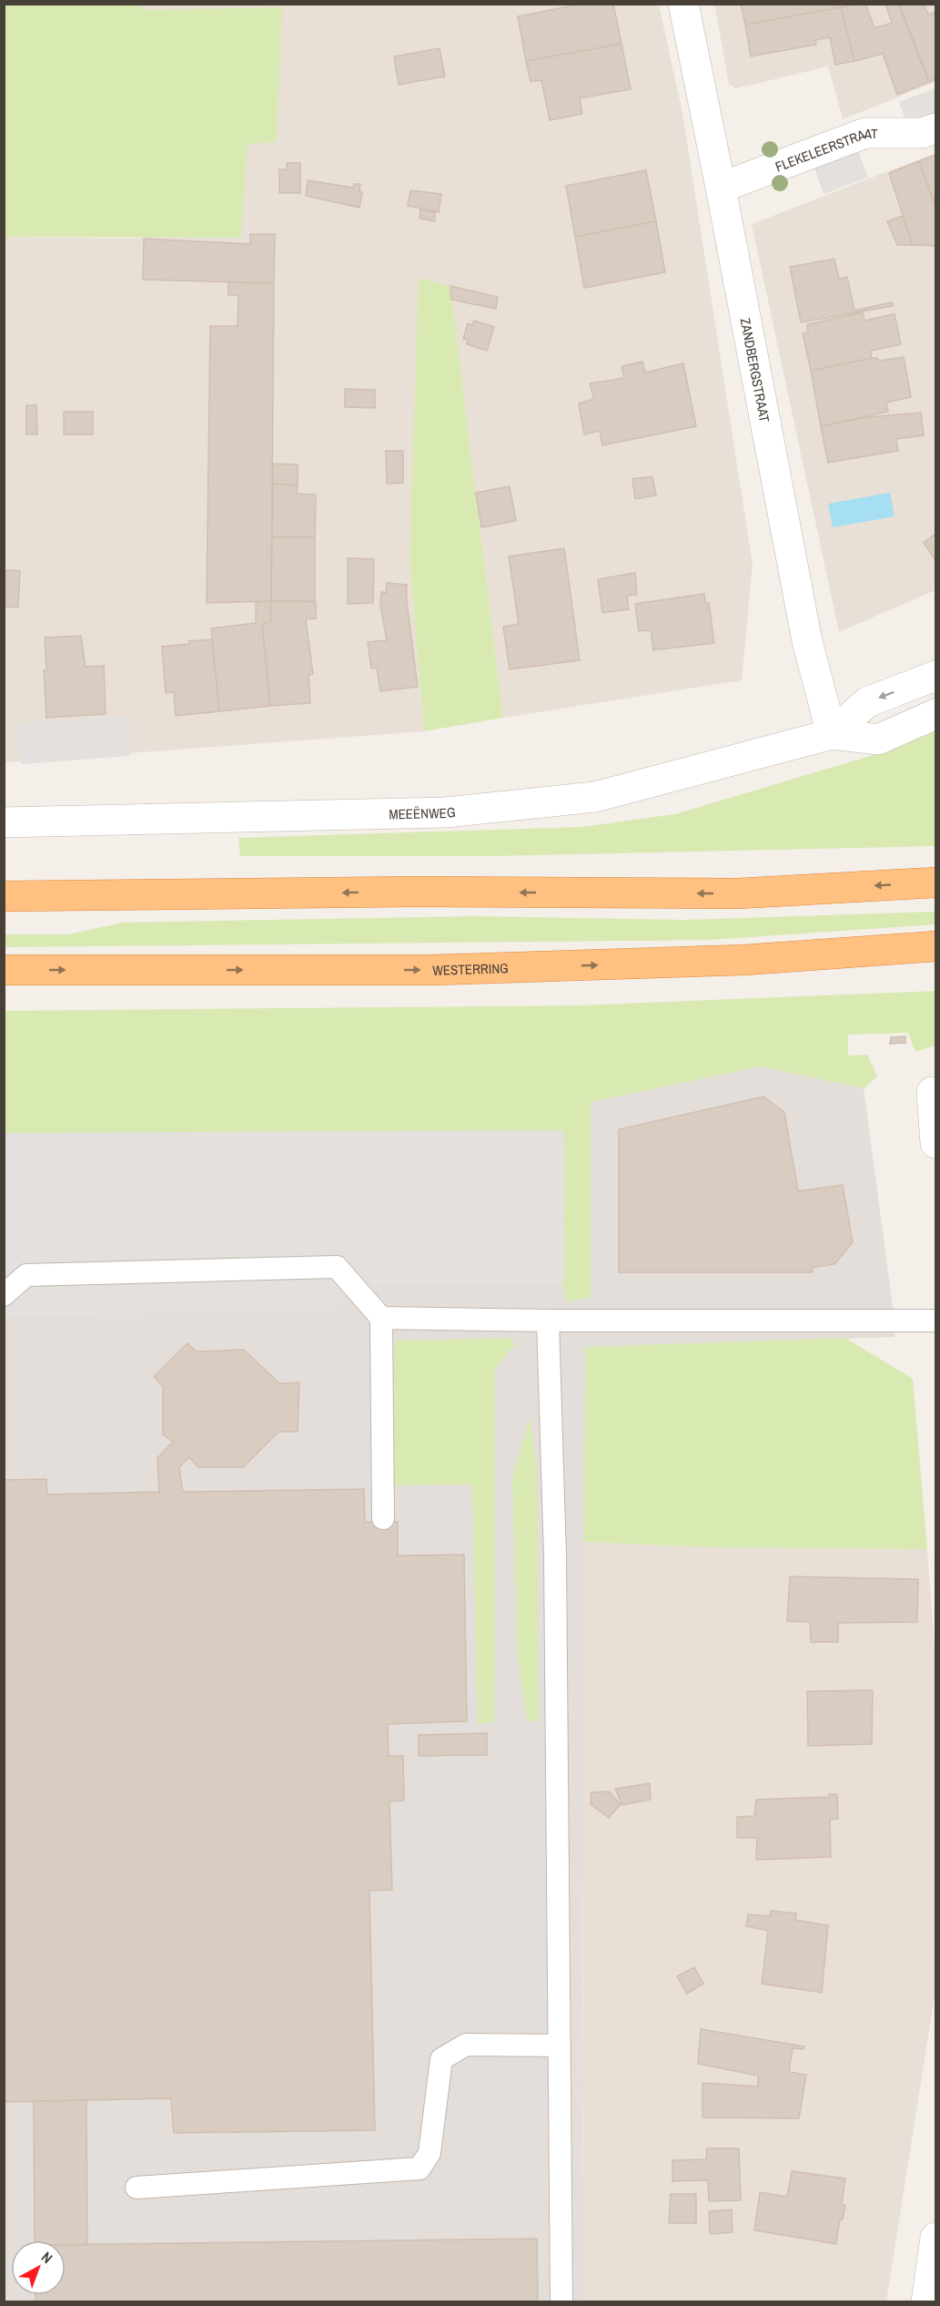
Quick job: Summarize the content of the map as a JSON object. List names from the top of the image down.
{
  "streets": {
    "highway": ["WESTERRING"],
    "street": ["FLEKELEERSTRAAT", "ZANDBERGSTRAAT", "MEEËNWEG"]
  },
  "crossings": [
    ["FLEKELEERSTRAAT", "ZANDBERGSTRAAT"],
    ["ZANDBERGSTRAAT", "MEEËNWEG"]
  ],
  "north": "top right"
}
